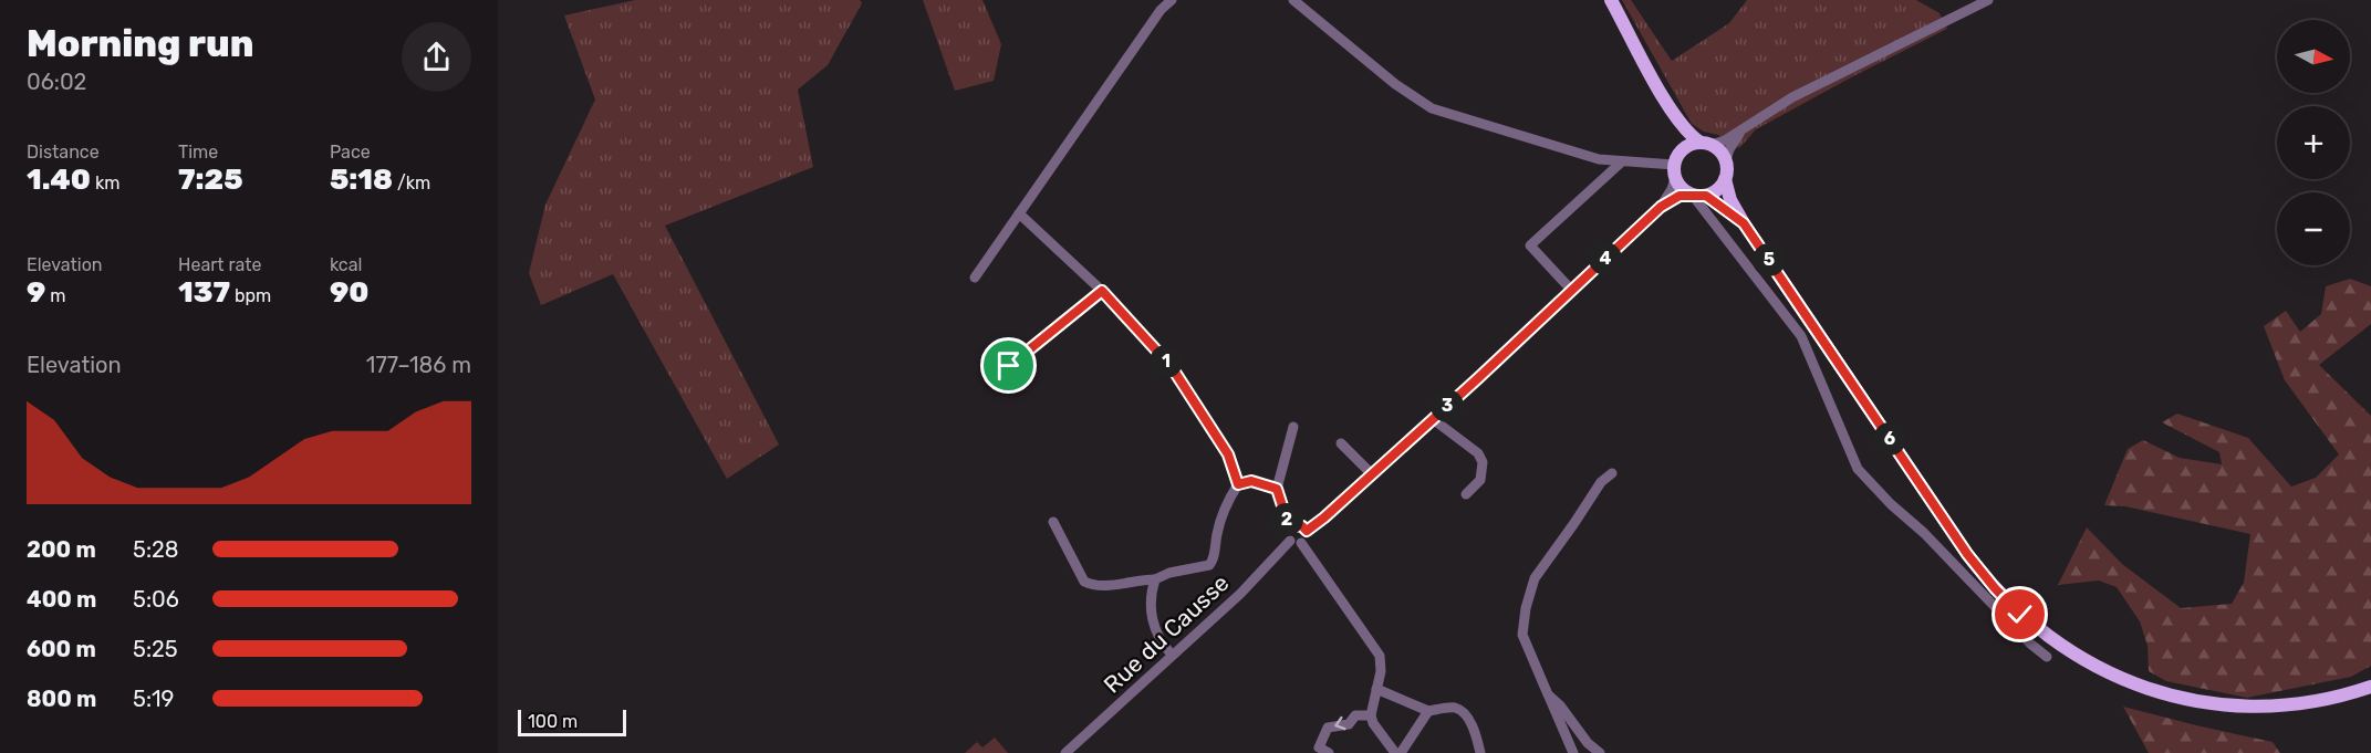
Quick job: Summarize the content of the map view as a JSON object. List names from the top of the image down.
{
  "streets": {
    "street": ["Rue du Causse"]
  },
  "scale_bar": "100 m",
  "north": "right",
  "page": {
    "heading": ["Morning run", "06:02"],
    "map_buttons": ["+", "−"],
    "stats": [
      ["Distance", "1.40 km"],
      ["Time", "7:25"],
      ["Pace", "5:18 /km"],
      ["Elevation", "9 m"],
      ["Heart rate", "137 bpm"],
      ["kcal", "90"]
    ],
    "pins": [
      "4",
      "5",
      "1",
      "3",
      "6",
      "2"
    ],
    "chart": ["Elevation", "177–186 m"],
    "list": [
      {
        "name": "200 m",
        "note": "5:28"
      },
      {
        "name": "400 m",
        "note": "5:06"
      },
      {
        "name": "600 m",
        "note": "5:25"
      },
      {
        "name": "800 m",
        "note": "5:19"
      }
    ],
    "scale": "100 m"
  }
}
